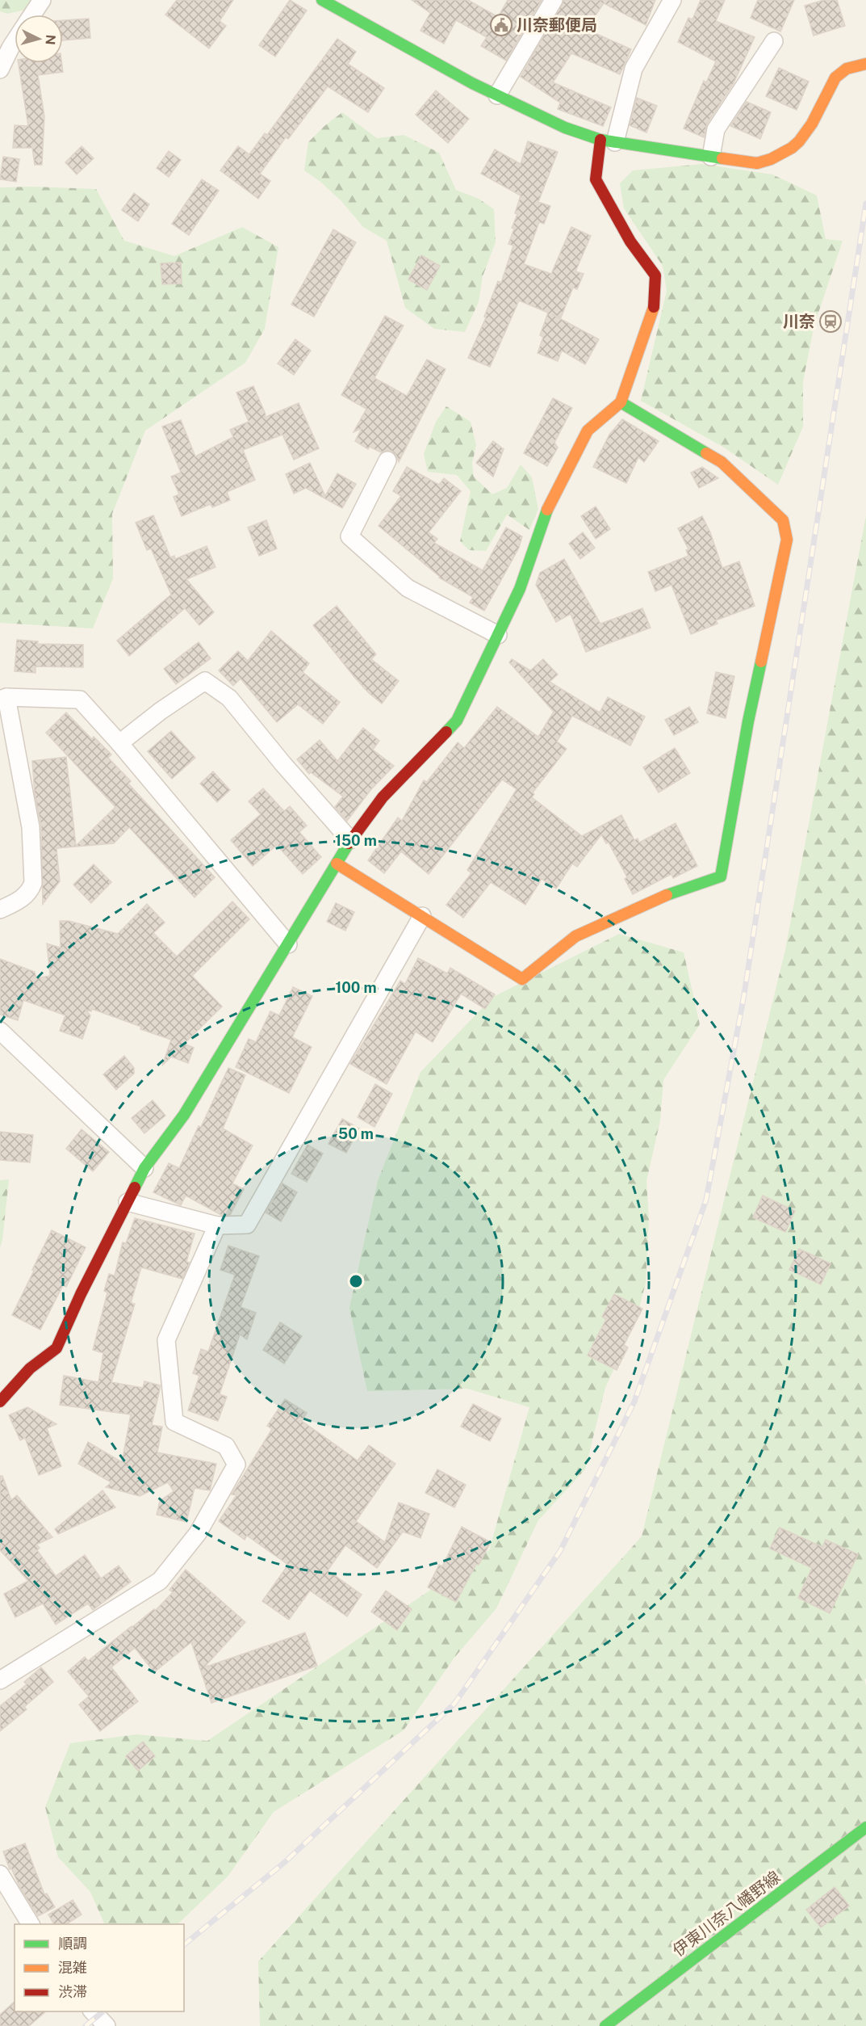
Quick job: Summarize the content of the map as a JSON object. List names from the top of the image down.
{
  "streets": {
    "street": ["伊東川奈八幡野線"]
  },
  "places": {
    "public building": ["川奈郵便局"],
    "station": ["川奈"]
  },
  "legend": ["順調", "混雑", "渋滞"],
  "north": "right",
  "rings": ["150 m", "100 m", "50 m"]
}
